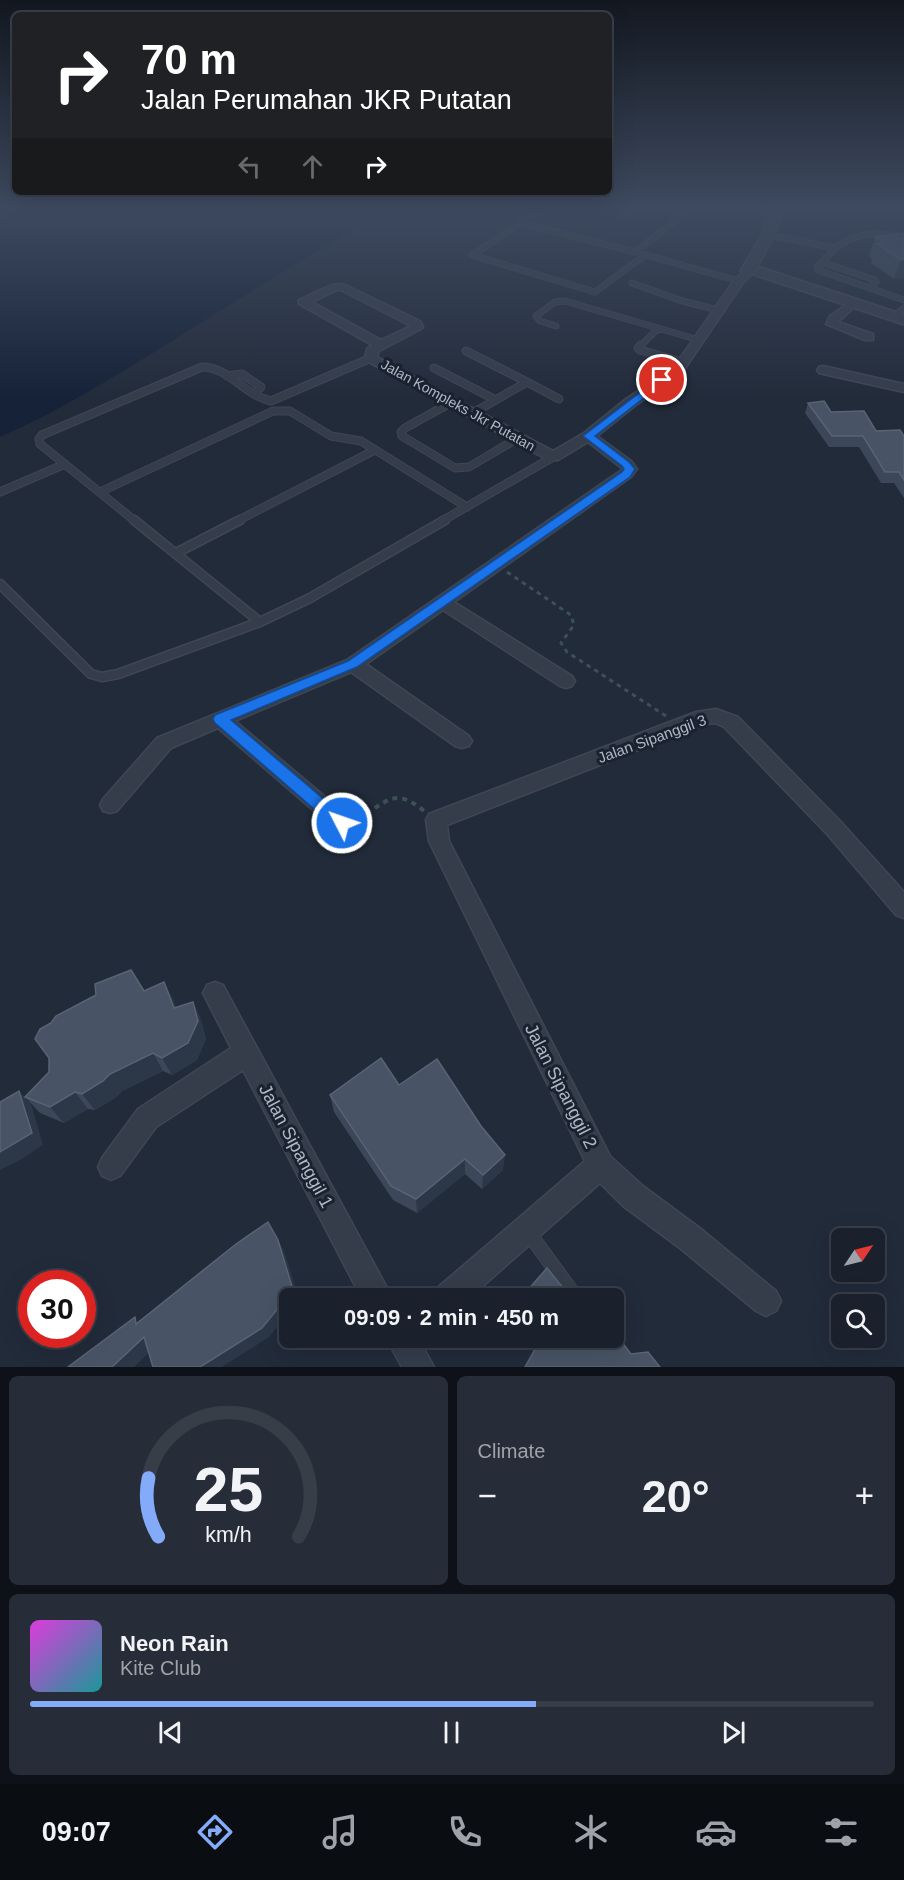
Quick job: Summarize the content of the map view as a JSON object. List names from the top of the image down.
{
  "streets": {
    "street": [
      "Jalan Kompleks Jkr Putatan",
      "Jalan Sipanggil 3",
      "Jalan Sipanggil 2",
      "Jalan Sipanggil 1"
    ]
  },
  "crossings": [
    ["Jalan Sipanggil 3", "Jalan Sipanggil 2"]
  ],
  "north": "top right",
  "page": {
    "turn": ["70 m", "Jalan Perumahan JKR Putatan"],
    "limit": "30",
    "trip": "09:09 · 2 min · 450 m",
    "tile": "Climate",
    "heat": ["−", "20°", "+"],
    "song": ["Neon Rain", "Kite Club"],
    "tabs": "09:07",
    "gauge": ["25", "km/h"]
  }
}
